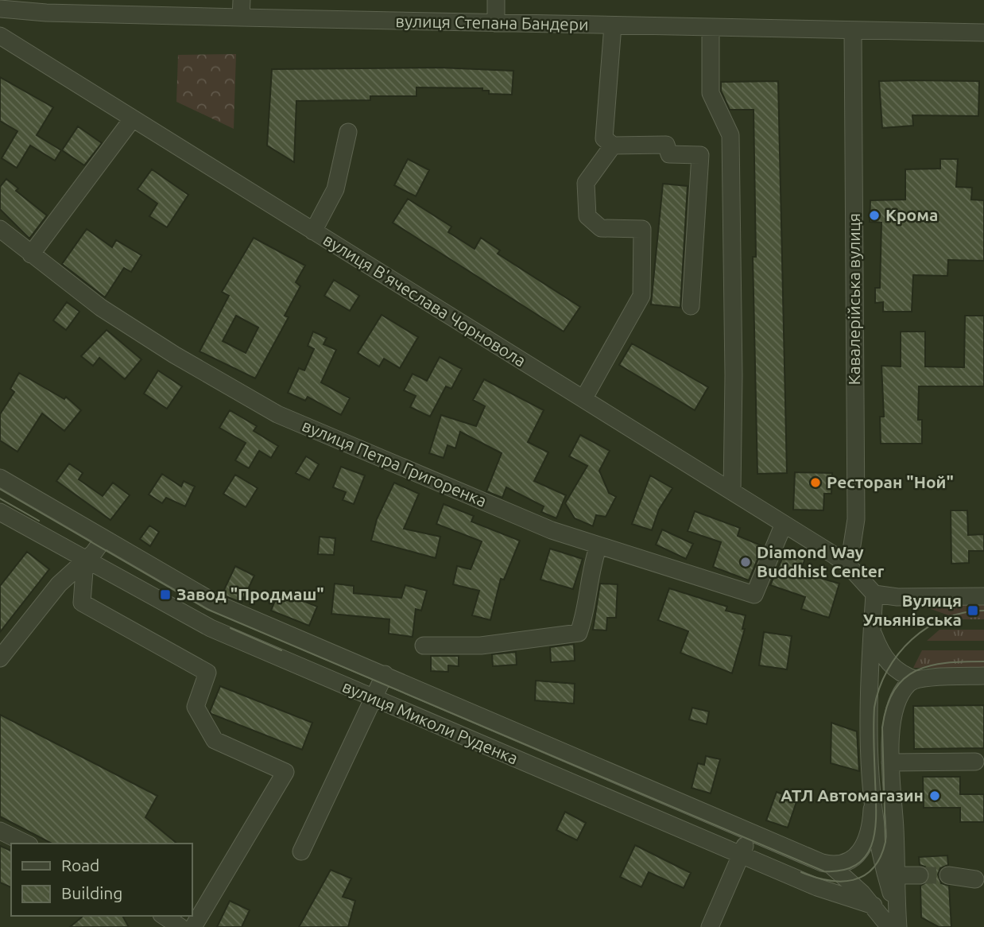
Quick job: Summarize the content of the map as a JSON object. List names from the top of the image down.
{
  "streets": {
    "street": [
      "вулиця Степана Бандери",
      "Кавалерійська вулиця",
      "вулиця В'ячеслава Чорновола",
      "вулиця Петра Григоренка",
      "вулиця Миколи Руденка"
    ]
  },
  "crossings": [
    ["вулиця Степана Бандери", "Кавалерійська вулиця"],
    ["Кавалерійська вулиця", "вулиця В'ячеслава Чорновола"],
    ["вулиця В'ячеслава Чорновола", "вулиця Петра Григоренка"]
  ],
  "places": {
    "other": [
      "Крома",
      "Ресторан \"Ной\"",
      "Diamond Way Buddhist Center",
      "АТЛ Автомагазин"
    ],
    "transit": ["Завод \"Продмаш\"", "Вулиця Ульянівська"]
  },
  "legend": ["Road", "Building"]
}
